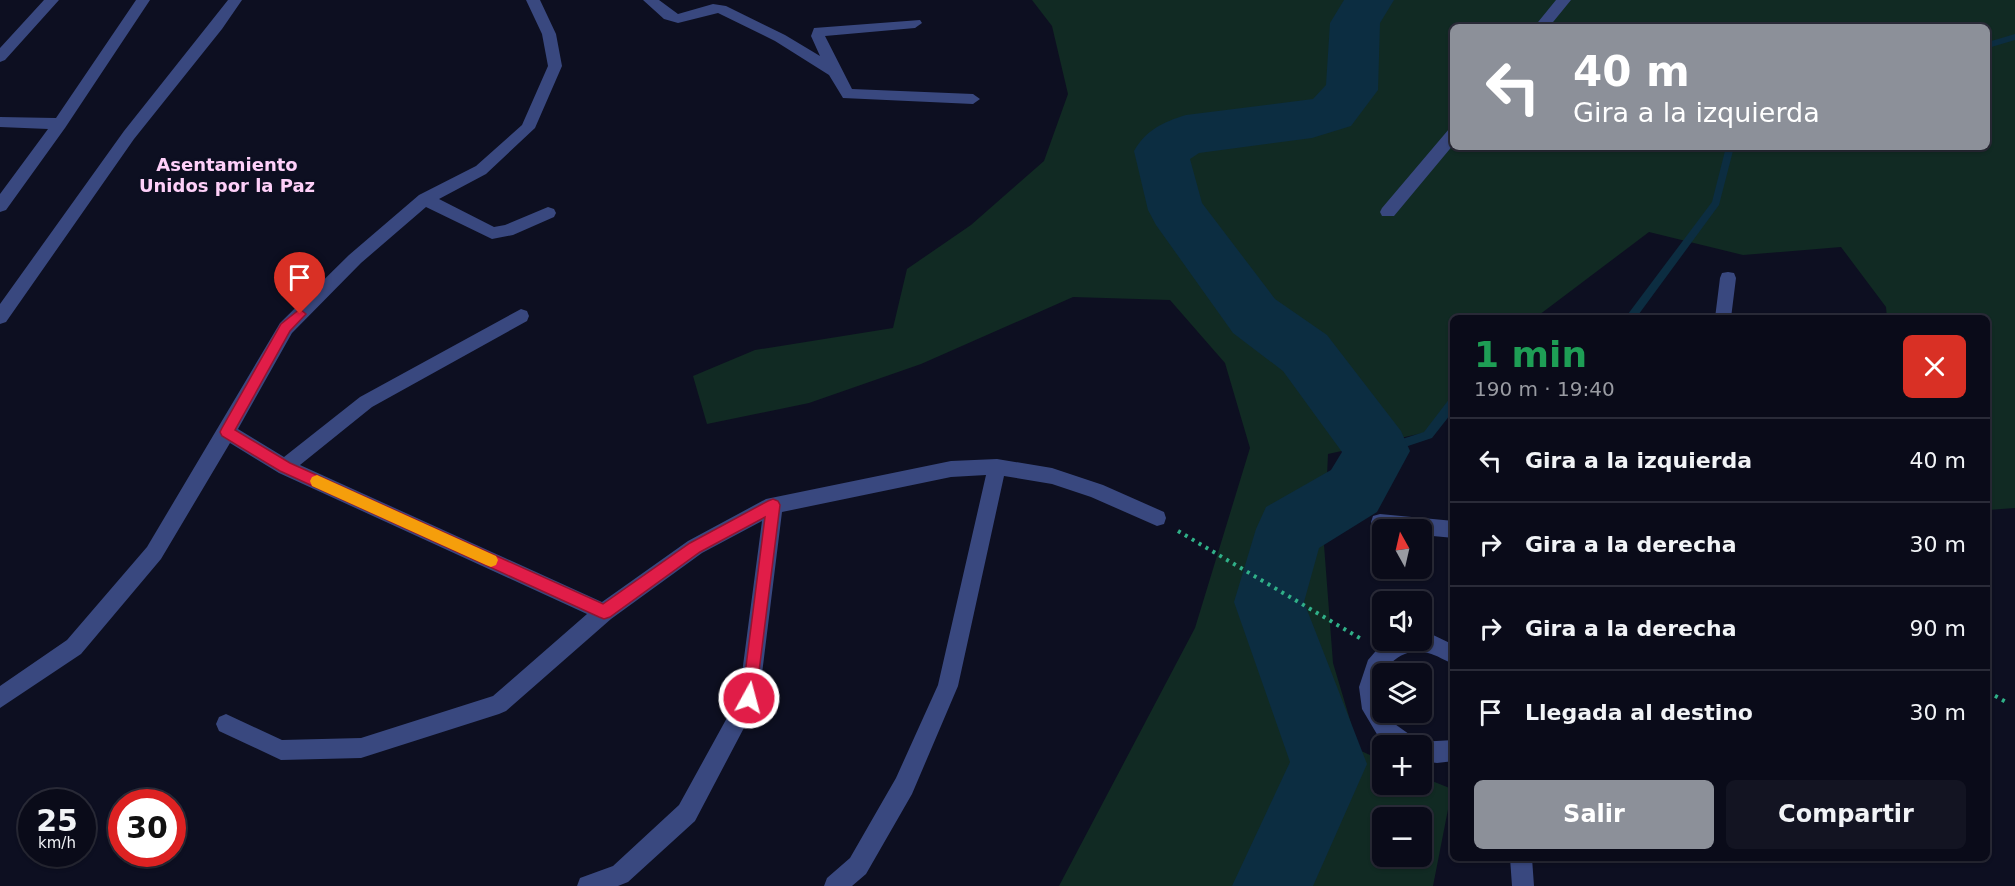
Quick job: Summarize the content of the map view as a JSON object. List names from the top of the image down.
{
  "districts": ["Asentamiento Unidos por la Paz"],
  "north": "top",
  "page": {
    "turn": ["40 m", "Gira a la izquierda"],
    "heading": ["1 min", "190 m · 19:40"],
    "list": [
      {
        "name": "Gira a la izquierda",
        "value": "40 m"
      },
      {
        "name": "Gira a la derecha",
        "value": "30 m"
      },
      {
        "name": "Gira a la derecha",
        "value": "90 m"
      },
      {
        "name": "Llegada al destino",
        "value": "30 m"
      }
    ],
    "map_buttons": ["+", "−"],
    "buttons": ["Salir", "Compartir"],
    "speed": "25 km/h",
    "limit": "30"
  }
}
